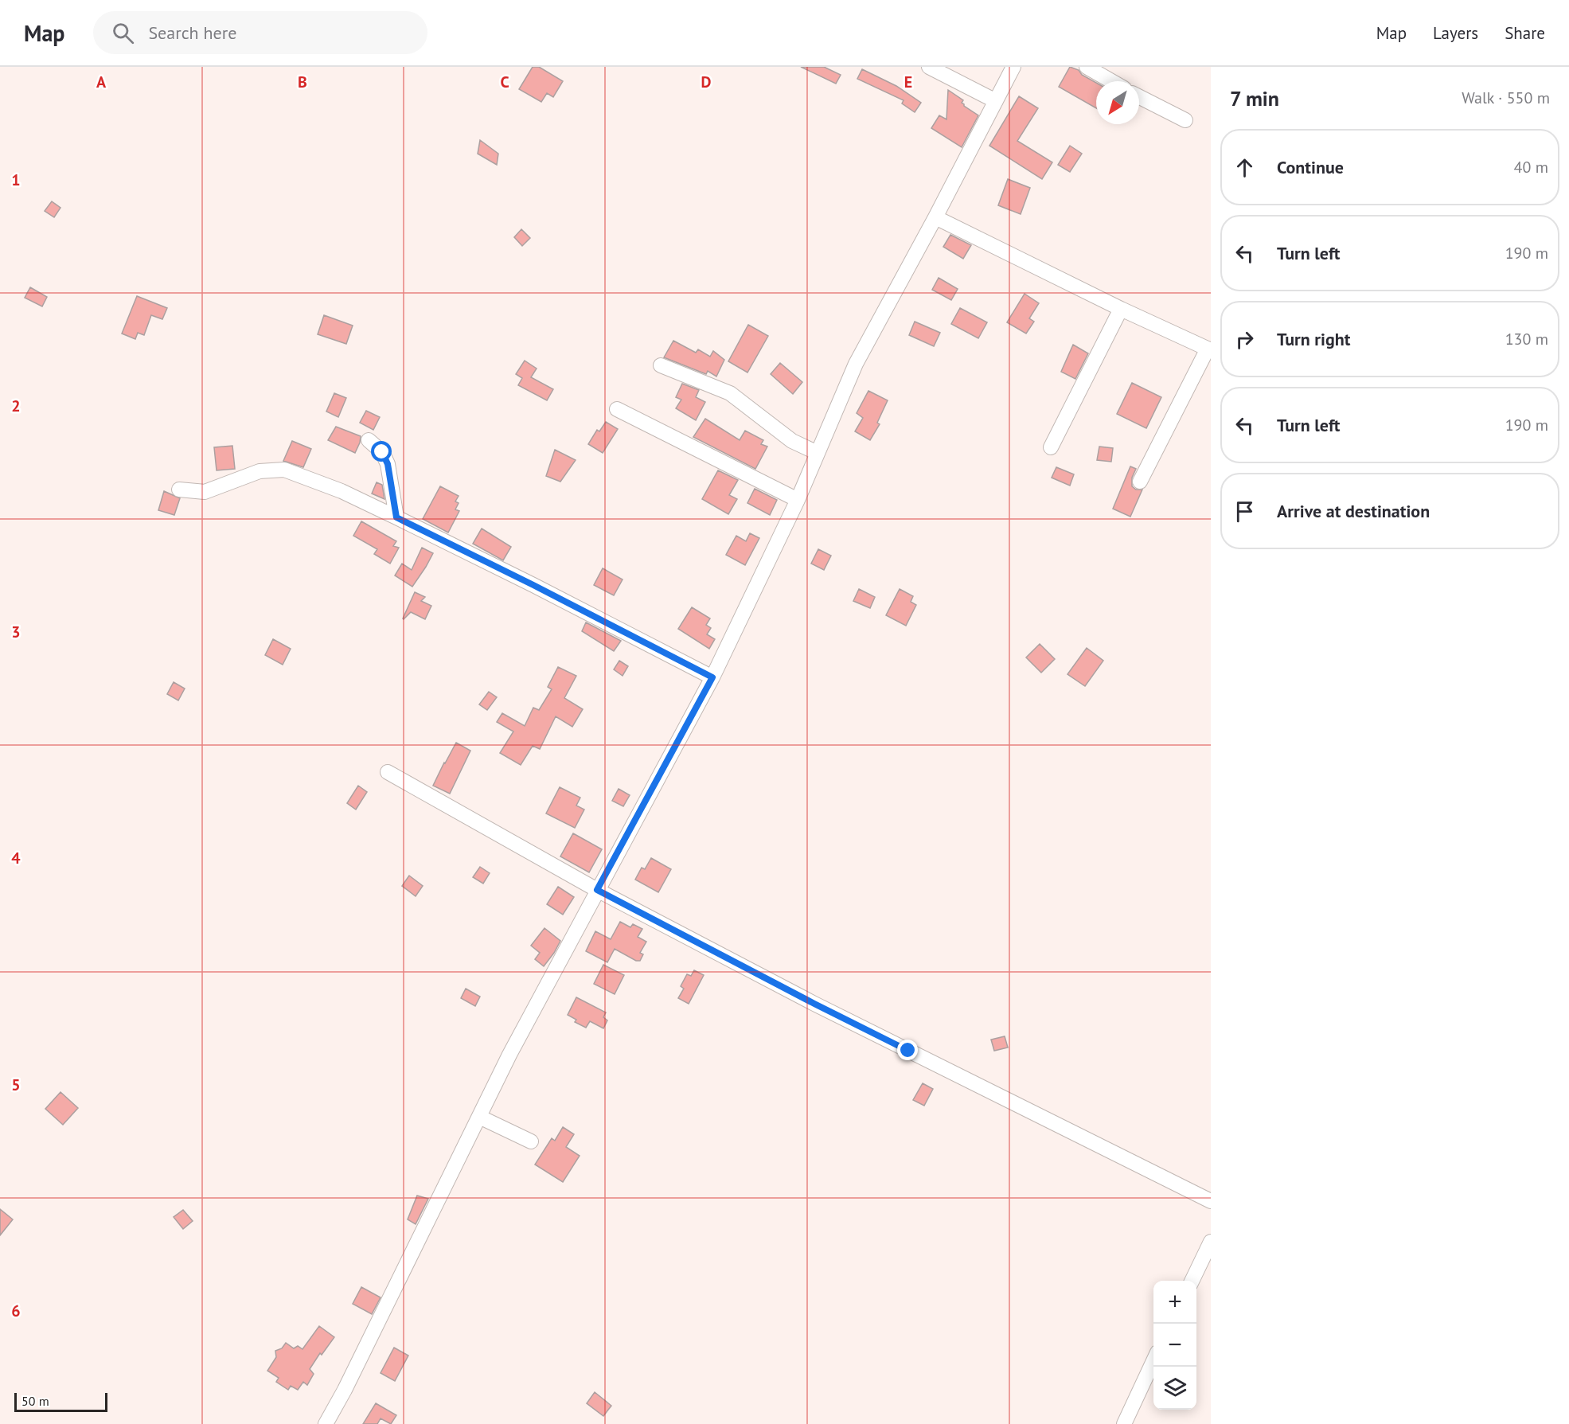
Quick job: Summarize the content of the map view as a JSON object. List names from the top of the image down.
{
  "scale_bar": "50 m",
  "north": "bottom left",
  "page": {
    "header": "Map",
    "search": "Search here",
    "nav": ["Map", "Layers", "Share"],
    "heading": ["7 min", "Walk · 550 m"],
    "list": [
      ["Continue", "40 m"],
      ["Turn left", "190 m"],
      ["Turn right", "130 m"],
      ["Turn left", "190 m"],
      "Arrive at destination"
    ],
    "map_buttons": ["+", "−"],
    "scale": "50 m"
  },
  "grid": {
    "columns": [
      "A",
      "B",
      "C",
      "D",
      "E"
    ],
    "rows": [
      "1",
      "2",
      "3",
      "4",
      "5",
      "6"
    ]
  }
}
